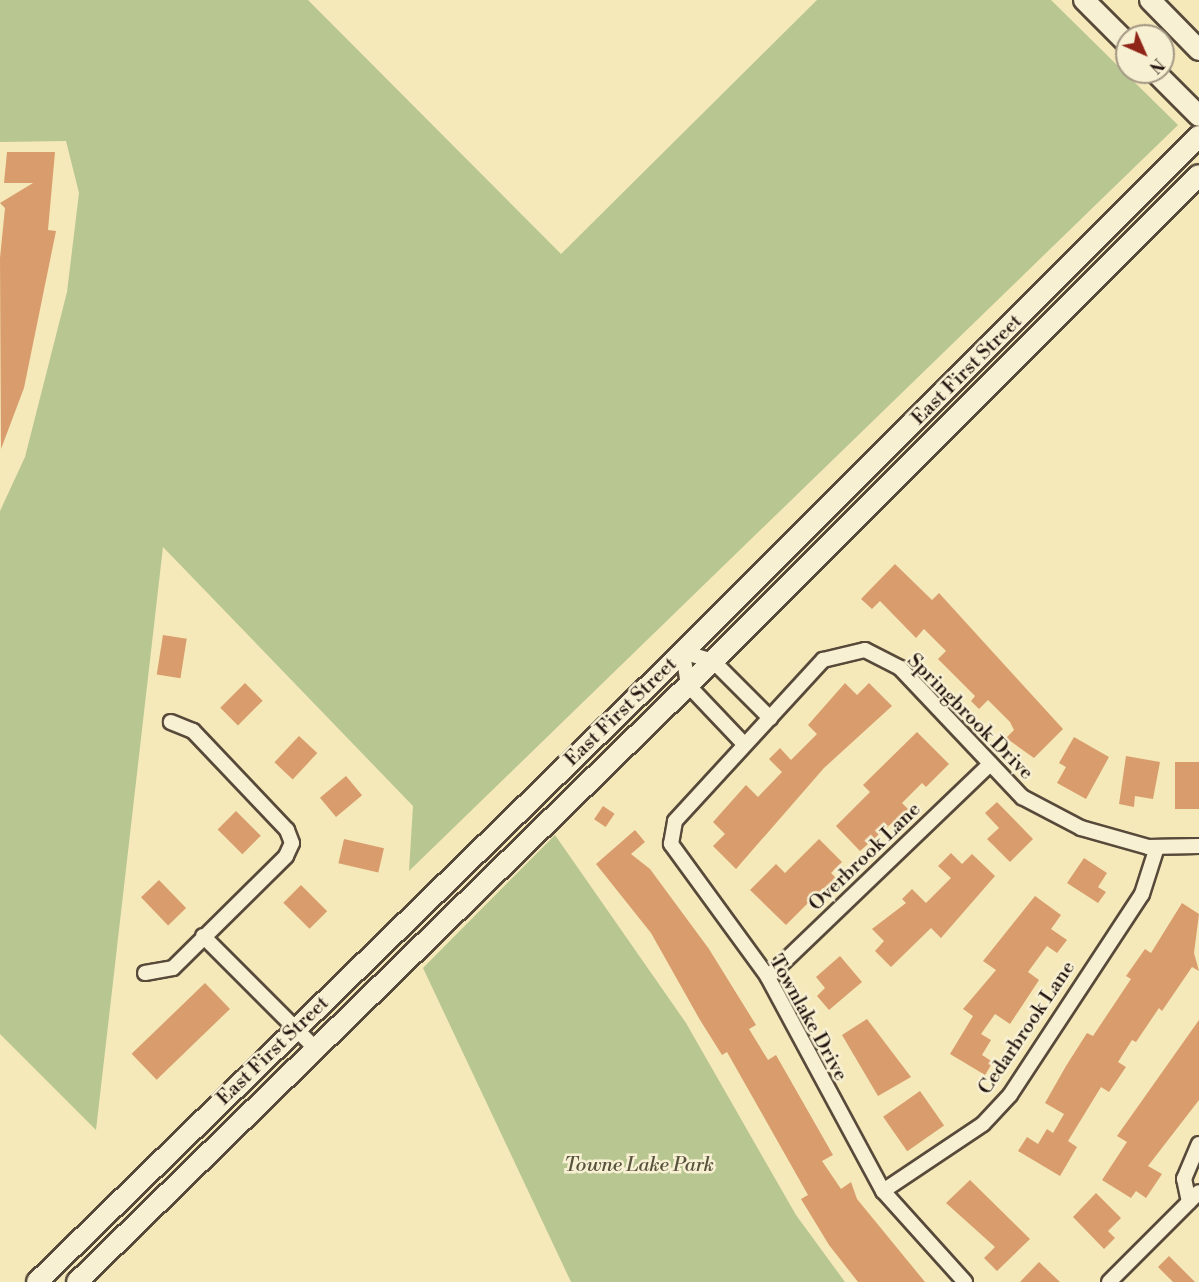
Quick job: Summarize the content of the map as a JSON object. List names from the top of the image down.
{
  "streets": {
    "main road": ["East First Street"],
    "street": [
      "Springbrook Drive",
      "Overbrook Lane",
      "Townlake Drive",
      "Cedarbrook Lane"
    ]
  },
  "crossings": [
    ["Springbrook Drive", "Overbrook Lane"],
    ["Springbrook Drive", "Townlake Drive"],
    ["Springbrook Drive", "Cedarbrook Lane"],
    ["Overbrook Lane", "Townlake Drive"],
    ["Townlake Drive", "Cedarbrook Lane"]
  ],
  "parks": ["Towne Lake Park"],
  "north": "bottom right"
}
